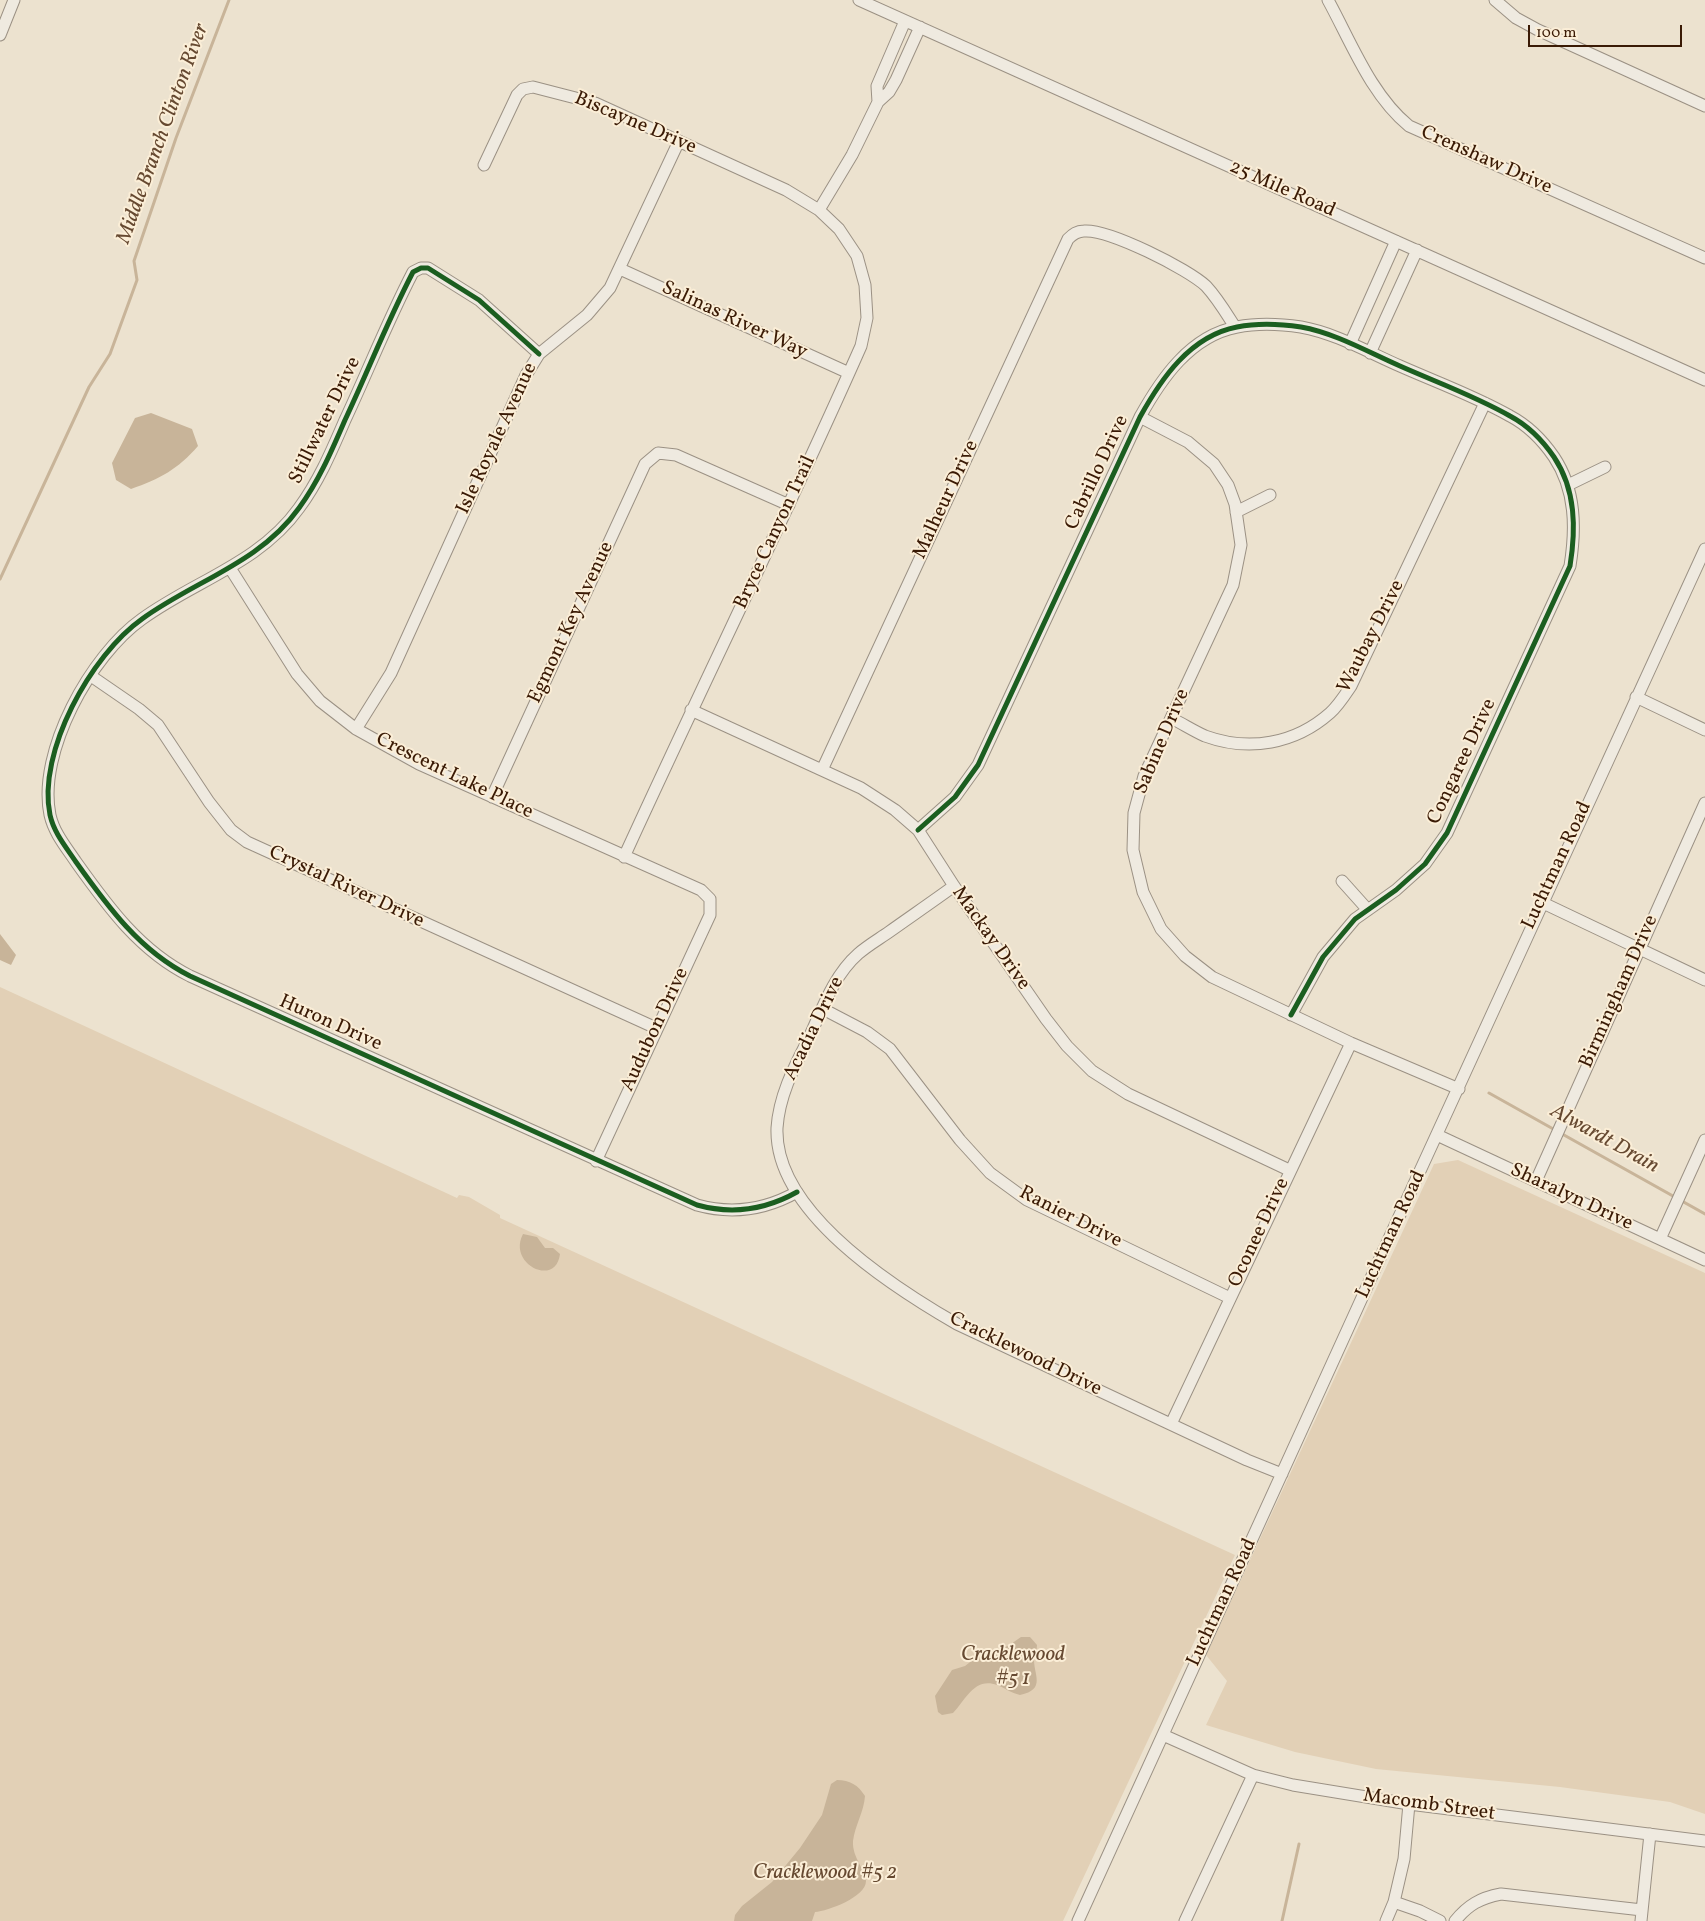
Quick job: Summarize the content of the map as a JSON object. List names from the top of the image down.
{
  "streets": {
    "street": [
      "Biscayne Drive",
      "Crenshaw Drive",
      "25 Mile Road",
      "Salinas River Way",
      "Stillwater Drive",
      "Isle Royale Avenue",
      "Cabrillo Drive",
      "Malheur Drive",
      "Bryce Canyon Trail",
      "Egmont Key Avenue",
      "Waubay Drive",
      "Sabine Drive",
      "Congaree Drive",
      "Crescent Lake Place",
      "Luchtman Road",
      "Crystal River Drive",
      "Mackay Drive",
      "Birmingham Drive",
      "Huron Drive",
      "Acadia Drive",
      "Audubon Drive",
      "Sharalyn Drive",
      "Ranier Drive",
      "Oconee Drive",
      "Cracklewood Drive",
      "Macomb Street"
    ]
  },
  "crossings": [
    ["Biscayne Drive", "Isle Royale Avenue"],
    ["Biscayne Drive", "Bryce Canyon Trail"],
    ["Salinas River Way", "Isle Royale Avenue"],
    ["Salinas River Way", "Bryce Canyon Trail"],
    ["Stillwater Drive", "Isle Royale Avenue"],
    ["Stillwater Drive", "Crescent Lake Place"],
    ["Stillwater Drive", "Crystal River Drive"],
    ["Stillwater Drive", "Huron Drive"],
    ["Isle Royale Avenue", "Crescent Lake Place"],
    ["Cabrillo Drive", "Malheur Drive"],
    ["Cabrillo Drive", "Waubay Drive"],
    ["Cabrillo Drive", "Sabine Drive"],
    ["Cabrillo Drive", "Congaree Drive"],
    ["Cabrillo Drive", "Mackay Drive"],
    ["Malheur Drive", "Mackay Drive"],
    ["Bryce Canyon Trail", "Egmont Key Avenue"],
    ["Bryce Canyon Trail", "Crescent Lake Place"],
    ["Bryce Canyon Trail", "Mackay Drive"],
    ["Egmont Key Avenue", "Crescent Lake Place"],
    ["Waubay Drive", "Sabine Drive"],
    ["Sabine Drive", "Congaree Drive"],
    ["Sabine Drive", "Luchtman Road"],
    ["Sabine Drive", "Oconee Drive"],
    ["Crescent Lake Place", "Audubon Drive"],
    ["Luchtman Road", "Sharalyn Drive"],
    ["Luchtman Road", "Cracklewood Drive"],
    ["Luchtman Road", "Macomb Street"],
    ["Crystal River Drive", "Huron Drive"],
    ["Crystal River Drive", "Audubon Drive"],
    ["Mackay Drive", "Acadia Drive"],
    ["Mackay Drive", "Oconee Drive"],
    ["Birmingham Drive", "Sharalyn Drive"],
    ["Huron Drive", "Acadia Drive"],
    ["Huron Drive", "Audubon Drive"],
    ["Huron Drive", "Cracklewood Drive"],
    ["Acadia Drive", "Ranier Drive"],
    ["Acadia Drive", "Cracklewood Drive"],
    ["Ranier Drive", "Oconee Drive"],
    ["Oconee Drive", "Cracklewood Drive"]
  ],
  "water": [
    "Middle Branch Clinton River",
    "Alwardt Drain",
    "Cracklewood #5 1",
    "Cracklewood #5 2"
  ],
  "scale_bar": "100 m"
}
